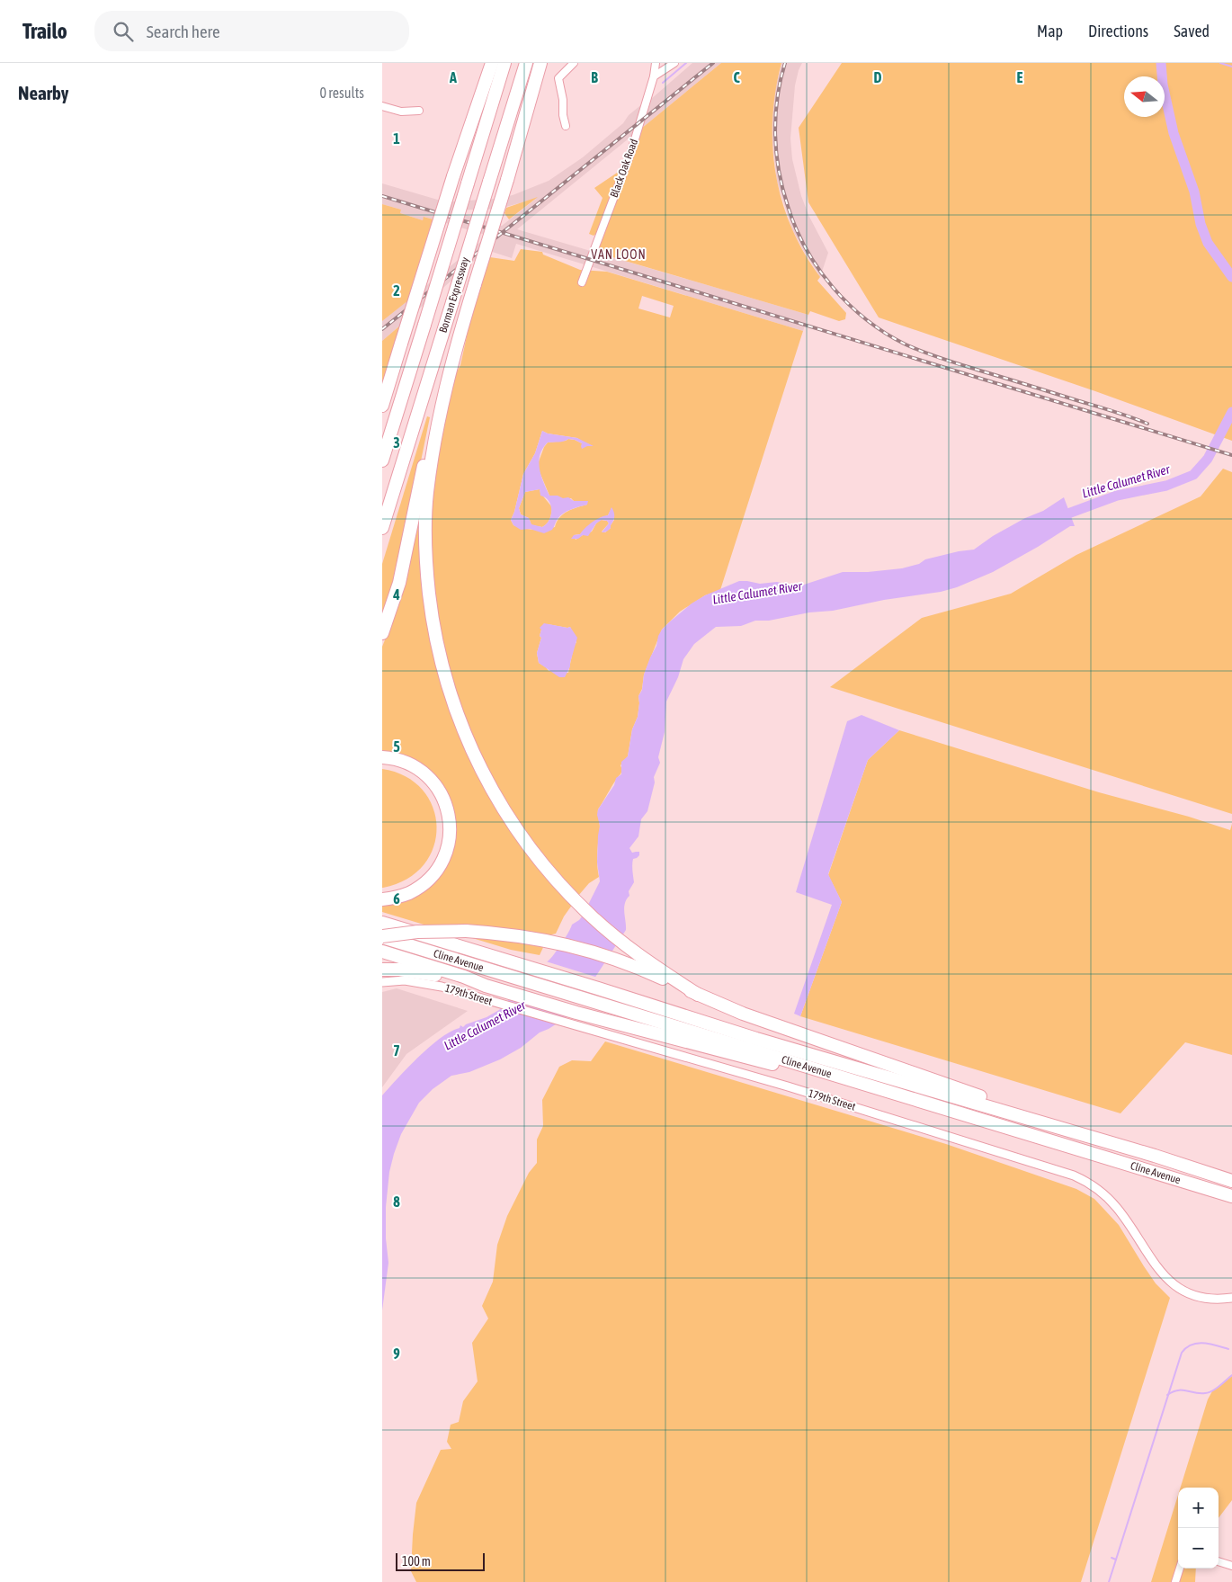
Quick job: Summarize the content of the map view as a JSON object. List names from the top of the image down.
{
  "streets": {
    "highway": ["Borman Expressway", "Cline Avenue"],
    "street": ["Black Oak Road", "179th Street"]
  },
  "districts": ["VAN LOON"],
  "water": ["Little Calumet River"],
  "scale_bar": "100 m",
  "north": "left",
  "page": {
    "header": "Trailo",
    "search": "Search here",
    "nav": ["Map", "Directions", "Saved"],
    "heading": ["Nearby", "0 results"],
    "map_buttons": ["+", "−"],
    "scale": "100 m"
  },
  "grid": {
    "columns": [
      "A",
      "B",
      "C",
      "D",
      "E"
    ],
    "rows": [
      "1",
      "2",
      "3",
      "4",
      "5",
      "6",
      "7",
      "8",
      "9"
    ]
  }
}
